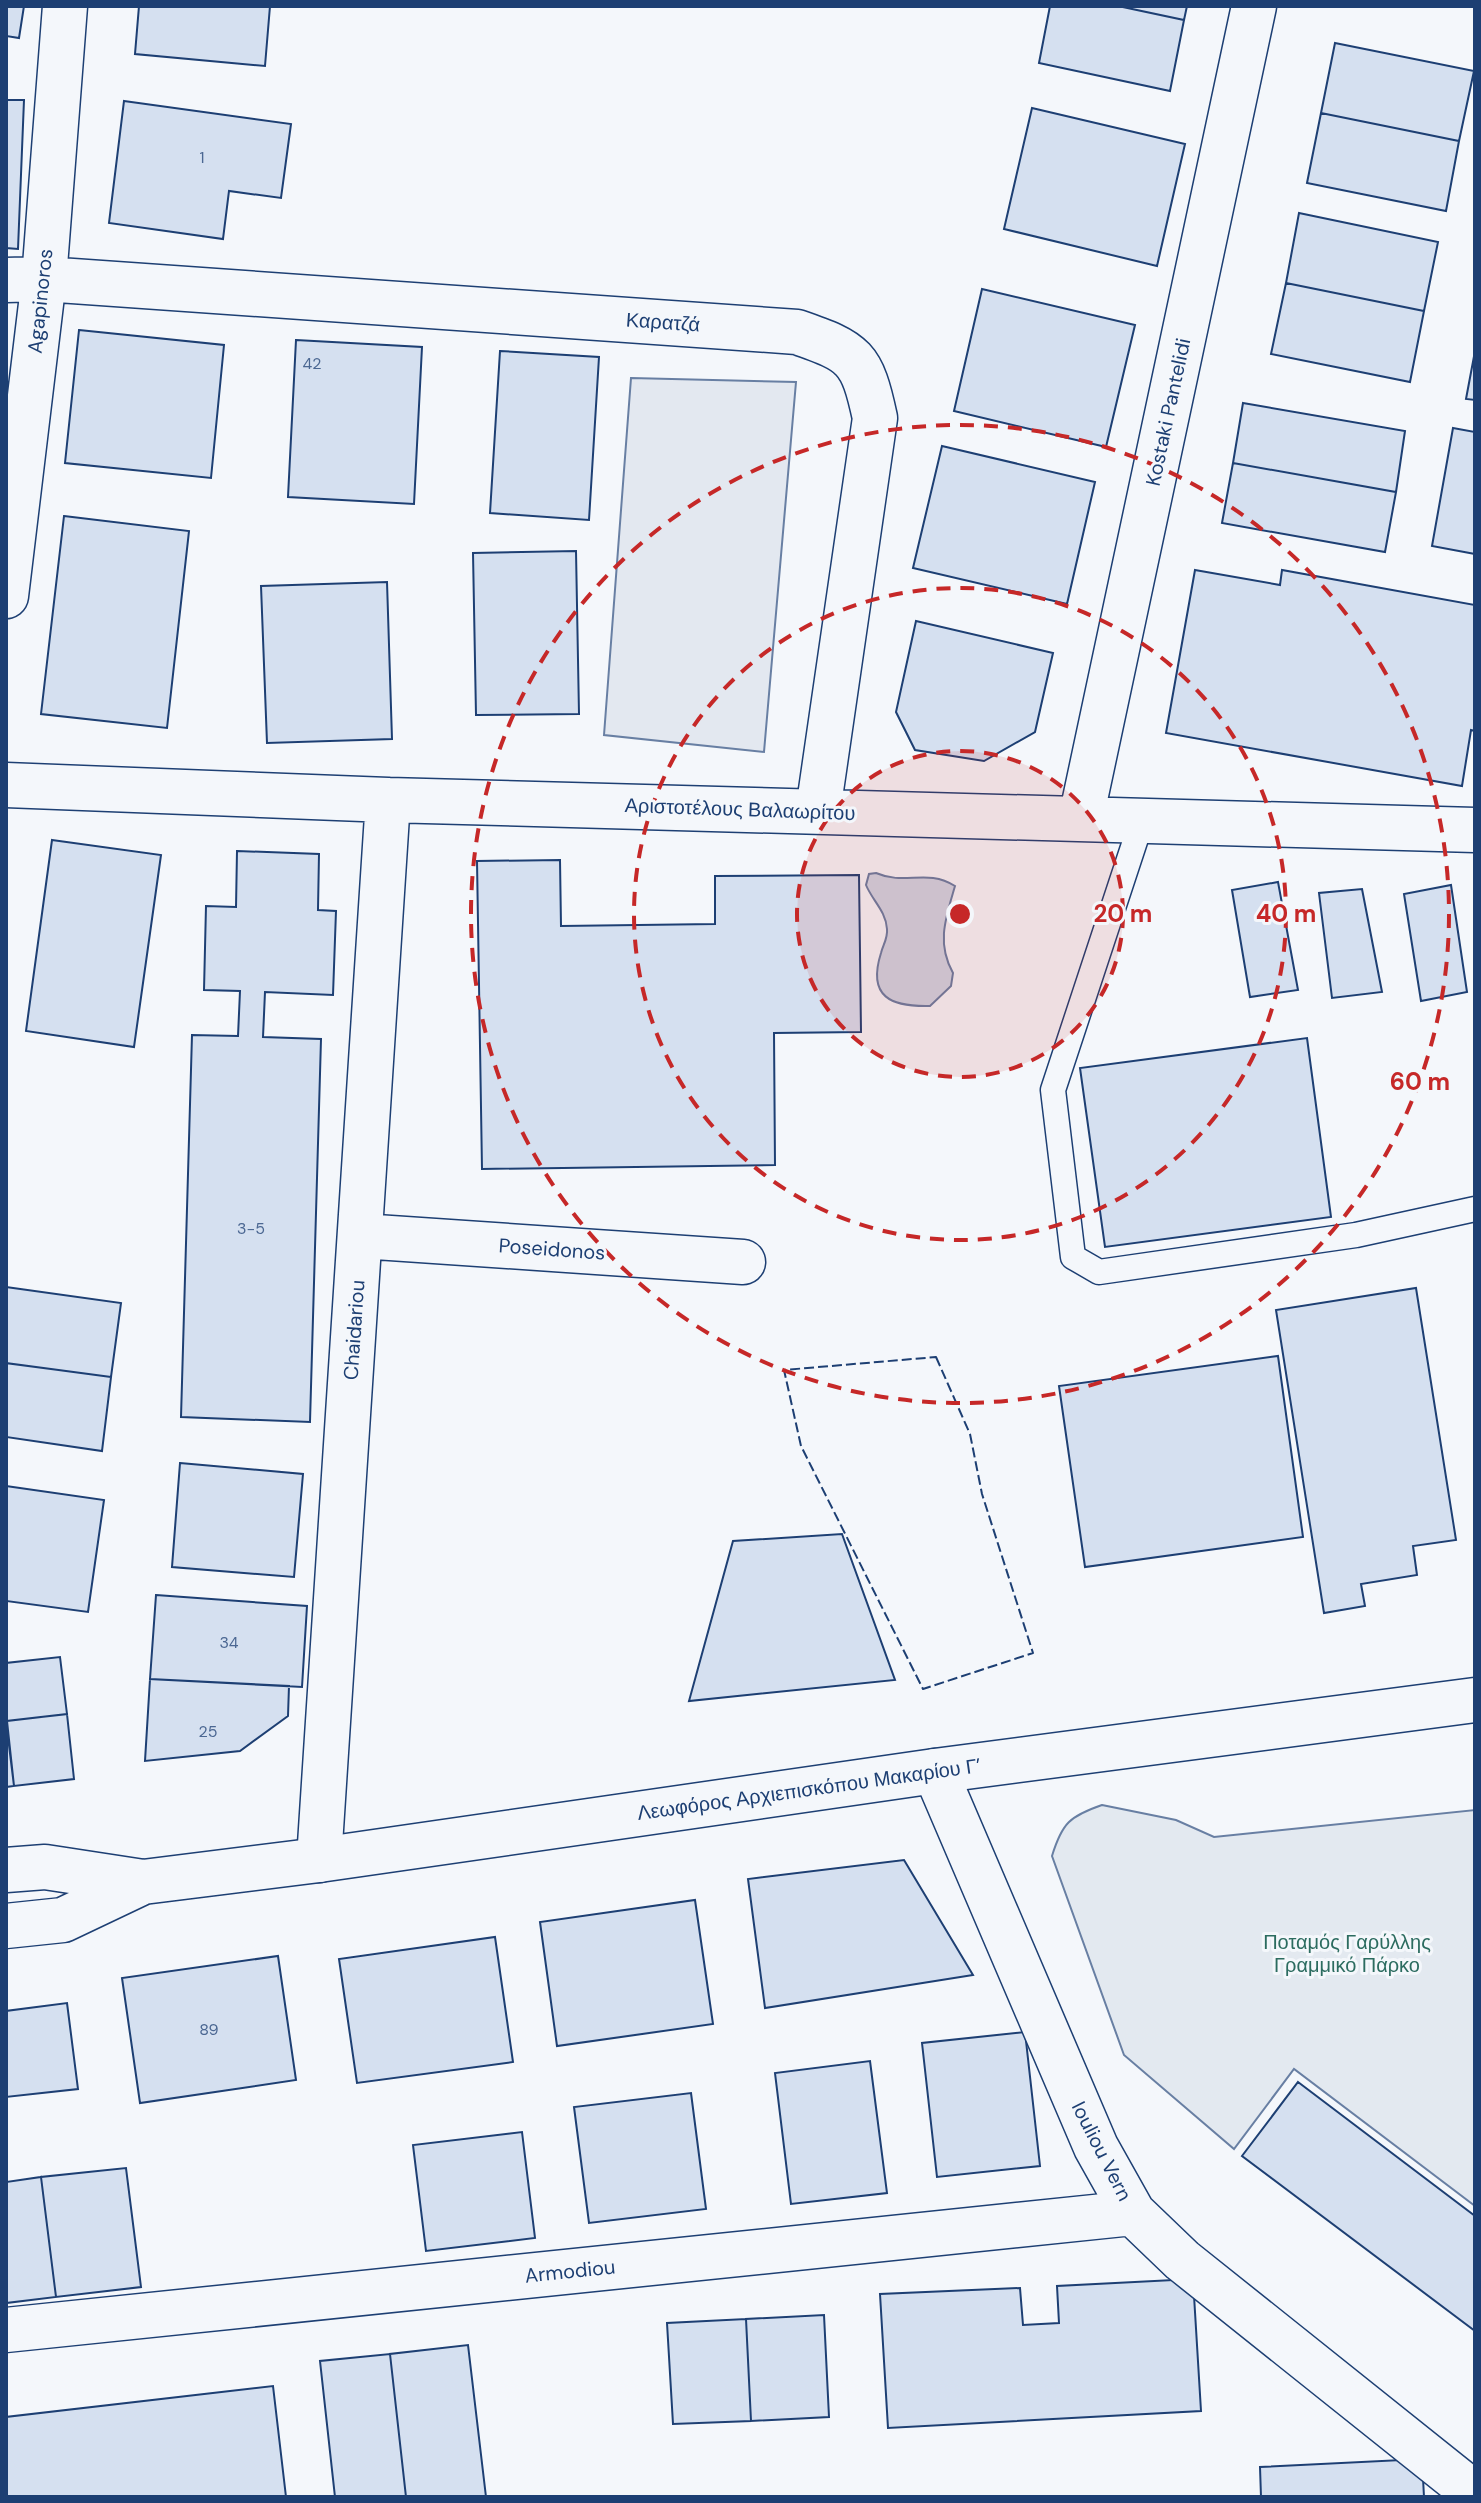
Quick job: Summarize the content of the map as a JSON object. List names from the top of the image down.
{
  "streets": {
    "street": [
      "Agapinoros",
      "Καρατζά",
      "Kostaki Pantelidi",
      "Αριστοτέλους Βαλαωρίτου",
      "Poseidonos",
      "Chaidariou",
      "Λεωφόρος Αρχιεπισκόπου Μακαρίου Γ’",
      "Iouliou Vern",
      "Armodiou"
    ]
  },
  "crossings": [
    ["Agapinoros", "Καρατζά"],
    ["Καρατζά", "Αριστοτέλους Βαλαωρίτου"],
    ["Kostaki Pantelidi", "Αριστοτέλους Βαλαωρίτου"],
    ["Αριστοτέλους Βαλαωρίτου", "Chaidariou"],
    ["Poseidonos", "Chaidariou"],
    ["Chaidariou", "Λεωφόρος Αρχιεπισκόπου Μακαρίου Γ’"],
    ["Λεωφόρος Αρχιεπισκόπου Μακαρίου Γ’", "Iouliou Vern"],
    ["Iouliou Vern", "Armodiou"]
  ],
  "parks": ["Ποταμός Γαρύλλης Γραμμικό Πάρκο"],
  "house_numbers": [
    "1",
    "42",
    "3-5",
    "34",
    "25",
    "89"
  ],
  "rings": ["20 m", "40 m", "60 m"]
}
